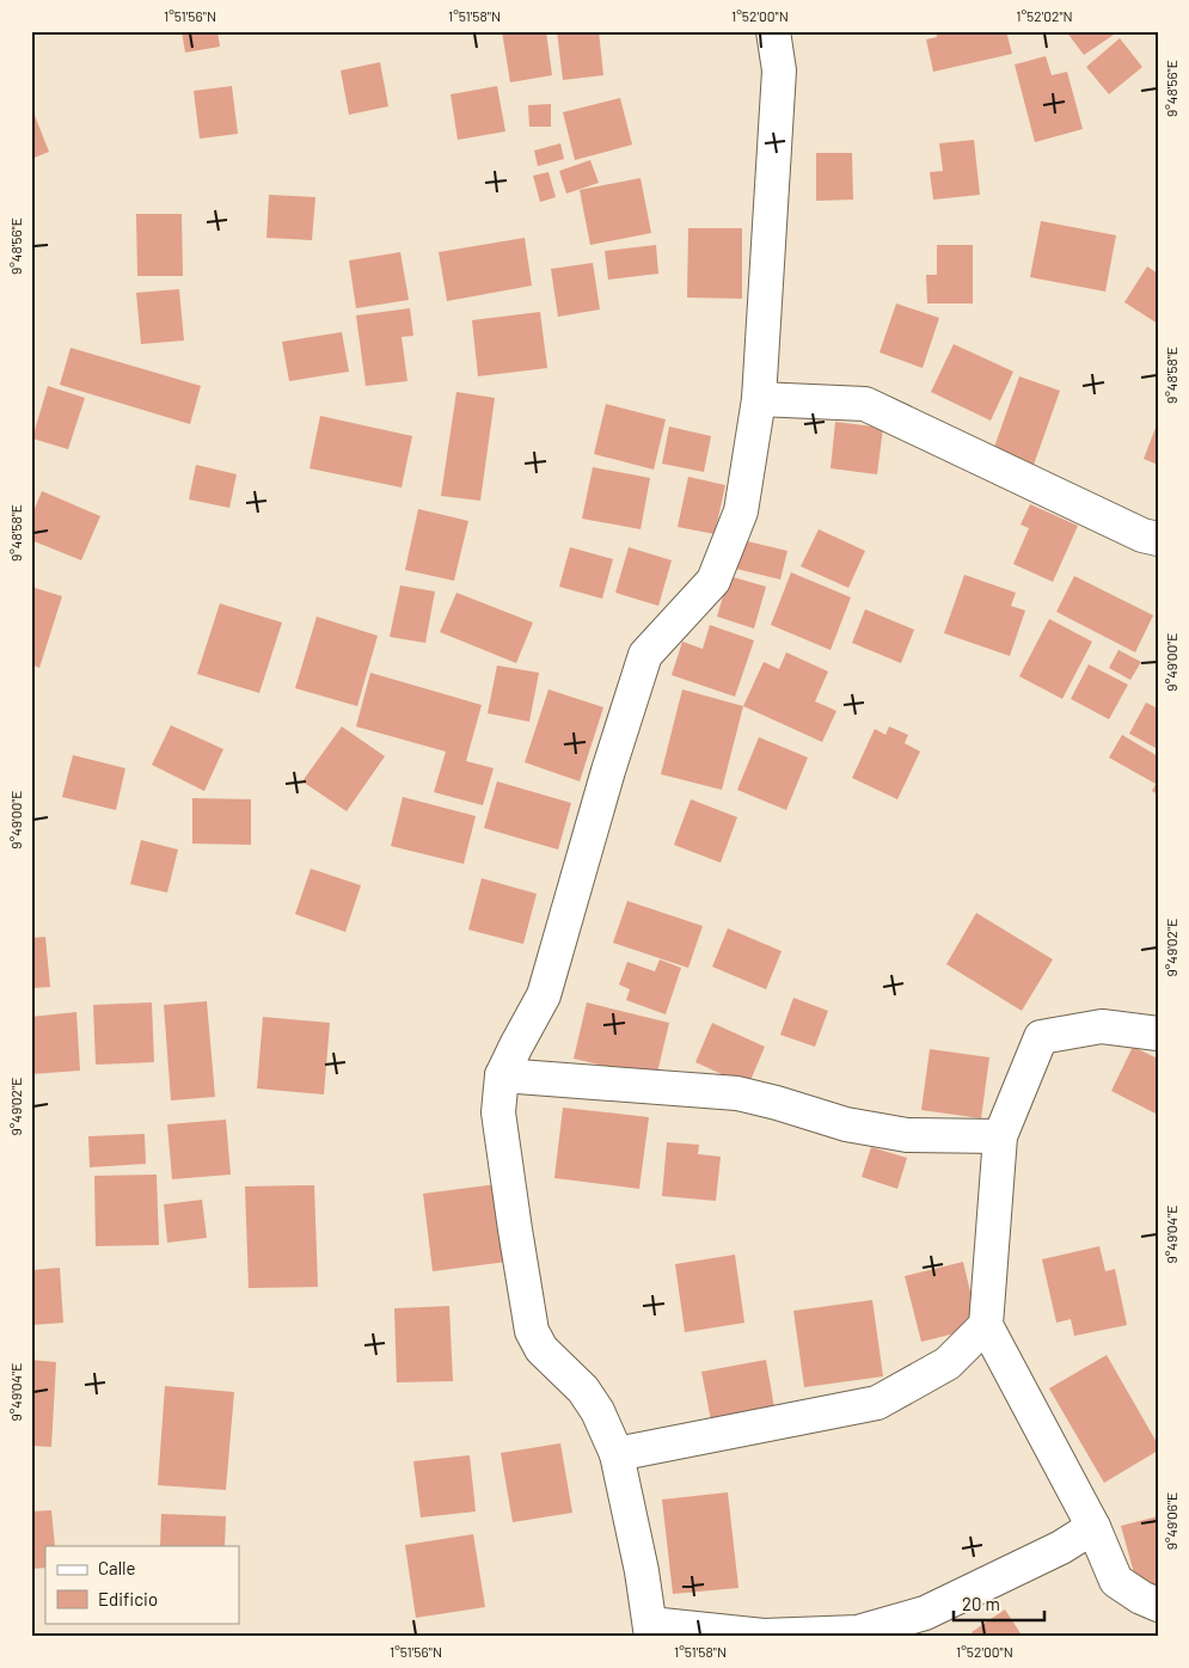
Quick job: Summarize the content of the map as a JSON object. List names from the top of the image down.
{
  "legend": ["Calle", "Edificio"],
  "scale_bar": "20 m",
  "coordinates": [
    "1°51'56\"N",
    "1°51'58\"N",
    "1°52'00\"N",
    "1°52'02\"N",
    "9°48'56\"E",
    "9°48'58\"E",
    "9°49'00\"E",
    "9°49'02\"E",
    "9°49'04\"E",
    "9°49'06\"E"
  ]
}
